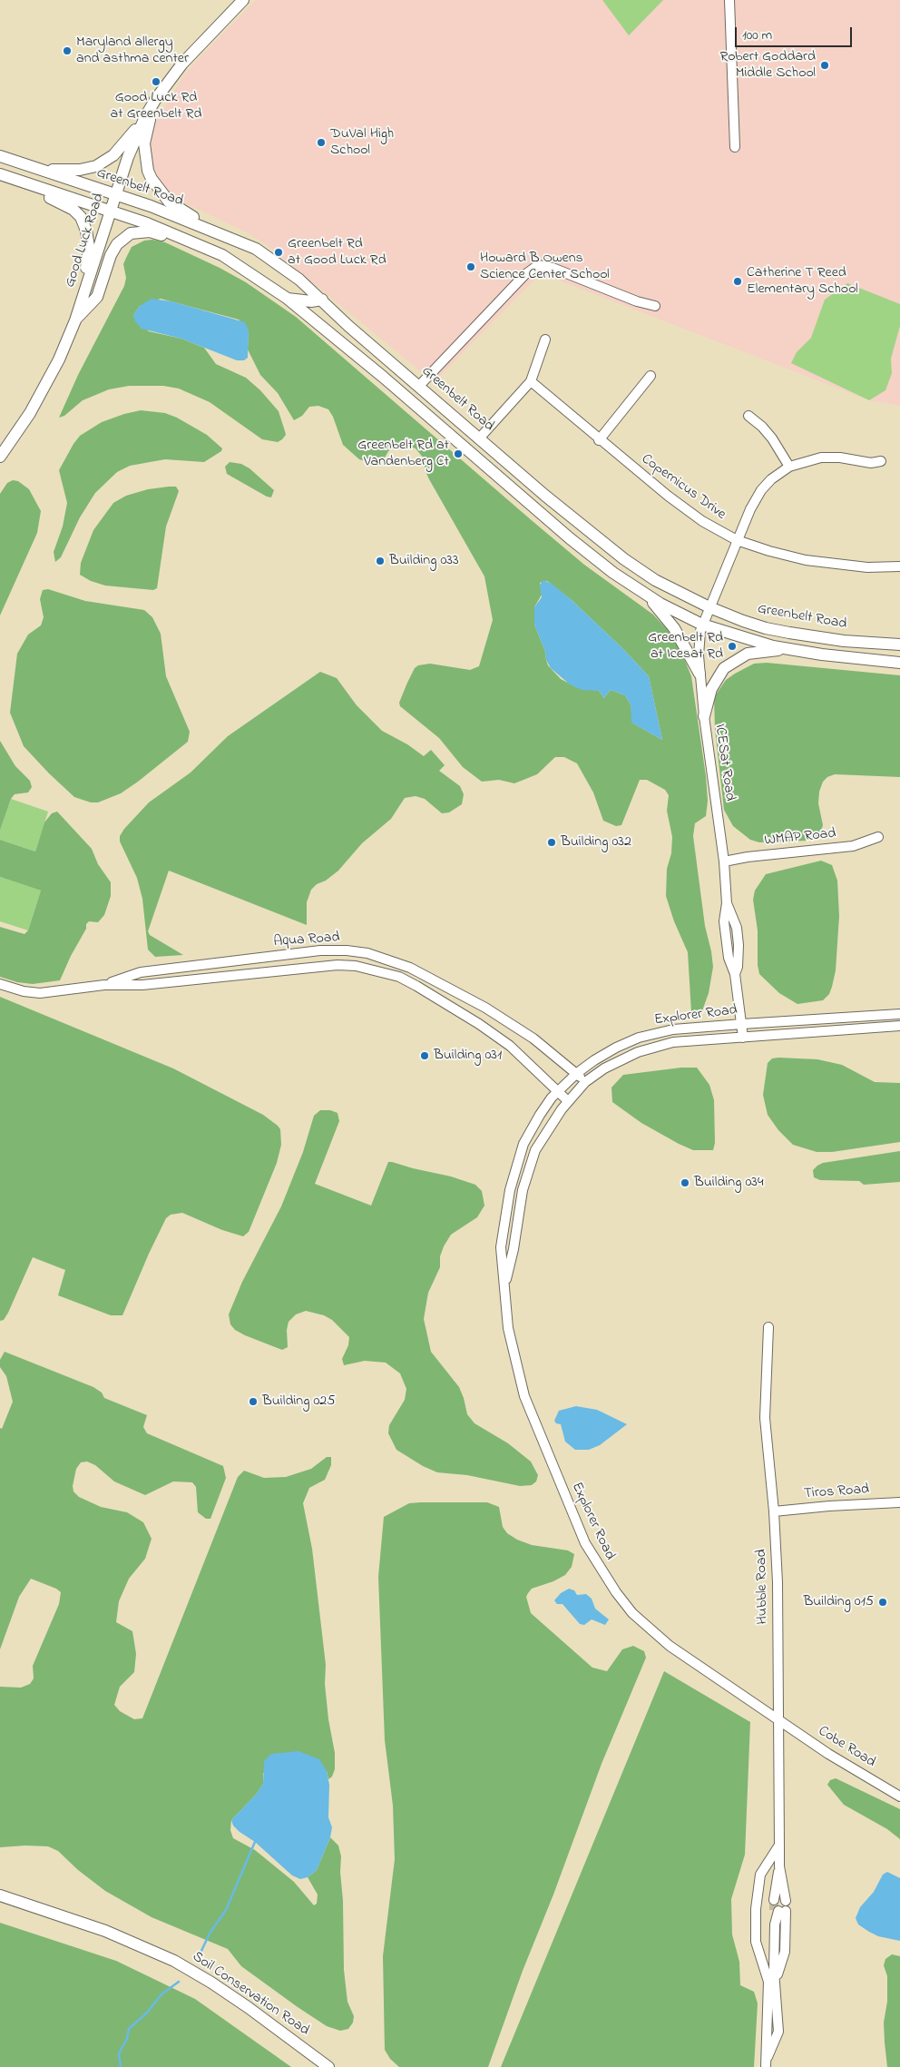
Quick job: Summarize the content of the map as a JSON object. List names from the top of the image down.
{
  "streets": {
    "main road": ["Greenbelt Road", "Good Luck Road", "Soil Conservation Road"],
    "street": [
      "Copernicus Drive",
      "ICESat Road",
      "WMAP Road",
      "Aqua Road",
      "Explorer Road",
      "Tiros Road",
      "Hubble Road",
      "Cobe Road"
    ]
  },
  "crossings": [
    ["Greenbelt Road", "Good Luck Road"],
    ["Greenbelt Road", "ICESat Road"],
    ["Copernicus Drive", "ICESat Road"],
    ["ICESat Road", "WMAP Road"],
    ["ICESat Road", "Explorer Road"],
    ["Aqua Road", "Explorer Road"],
    ["Explorer Road", "Hubble Road"],
    ["Explorer Road", "Cobe Road"],
    ["Tiros Road", "Hubble Road"],
    ["Hubble Road", "Cobe Road"]
  ],
  "places": [
    "Maryland allergy and asthma center",
    "Robert Goddard Middle School",
    "Good Luck Rd at Greenbelt Rd",
    "DuVal High School",
    "Greenbelt Rd at Good Luck Rd",
    "Howard B Owens Science Center School",
    "Catherine T Reed Elementary School",
    "Greenbelt Rd at Vandenberg Ct",
    "Building 033",
    "Greenbelt Rd at Icesat Rd",
    "Building 032",
    "Building 031",
    "Building 034",
    "Building 025",
    "Building 015"
  ],
  "scale_bar": "100 m"
}
